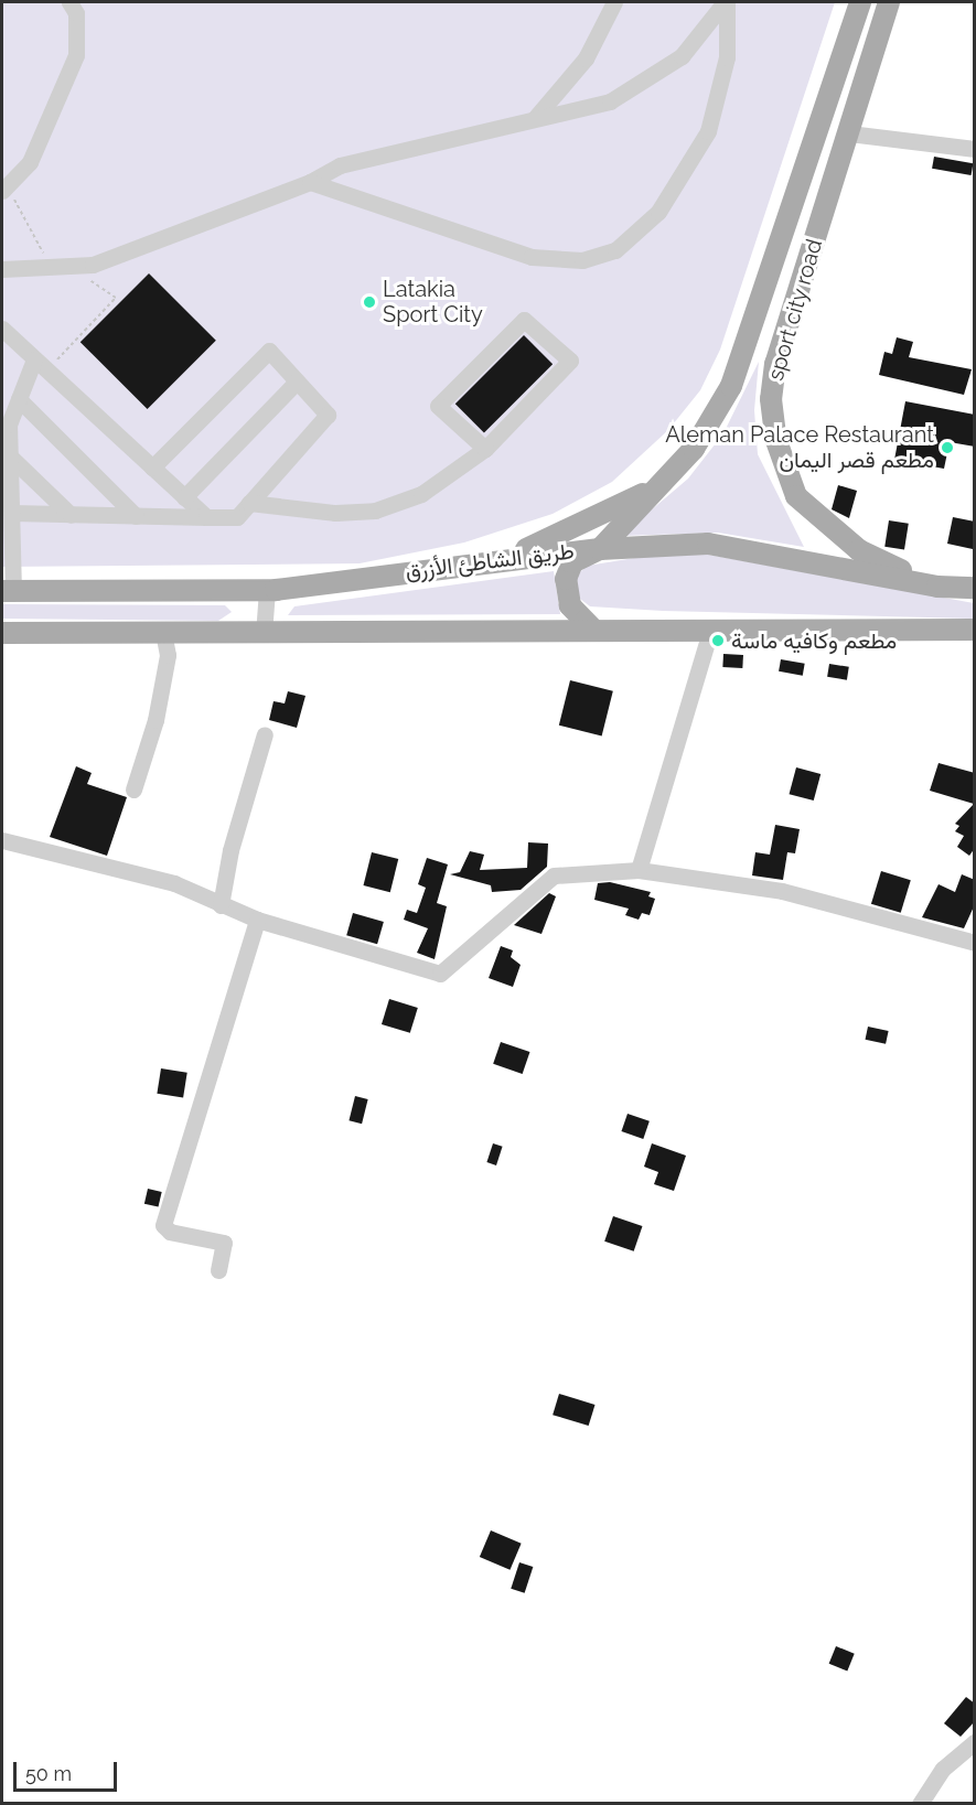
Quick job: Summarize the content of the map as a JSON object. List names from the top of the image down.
{
  "streets": {
    "main road": ["sport city road", "طريق الشاطئ الأزرق"]
  },
  "crossings": [
    ["sport city road", "طريق الشاطئ الأزرق"]
  ],
  "places": ["Latakia Sport City", "Aleman Palace Restaurant مطعم قصر اليمان", "مطعم وكافيه ماسة"],
  "scale_bar": "50 m"
}
